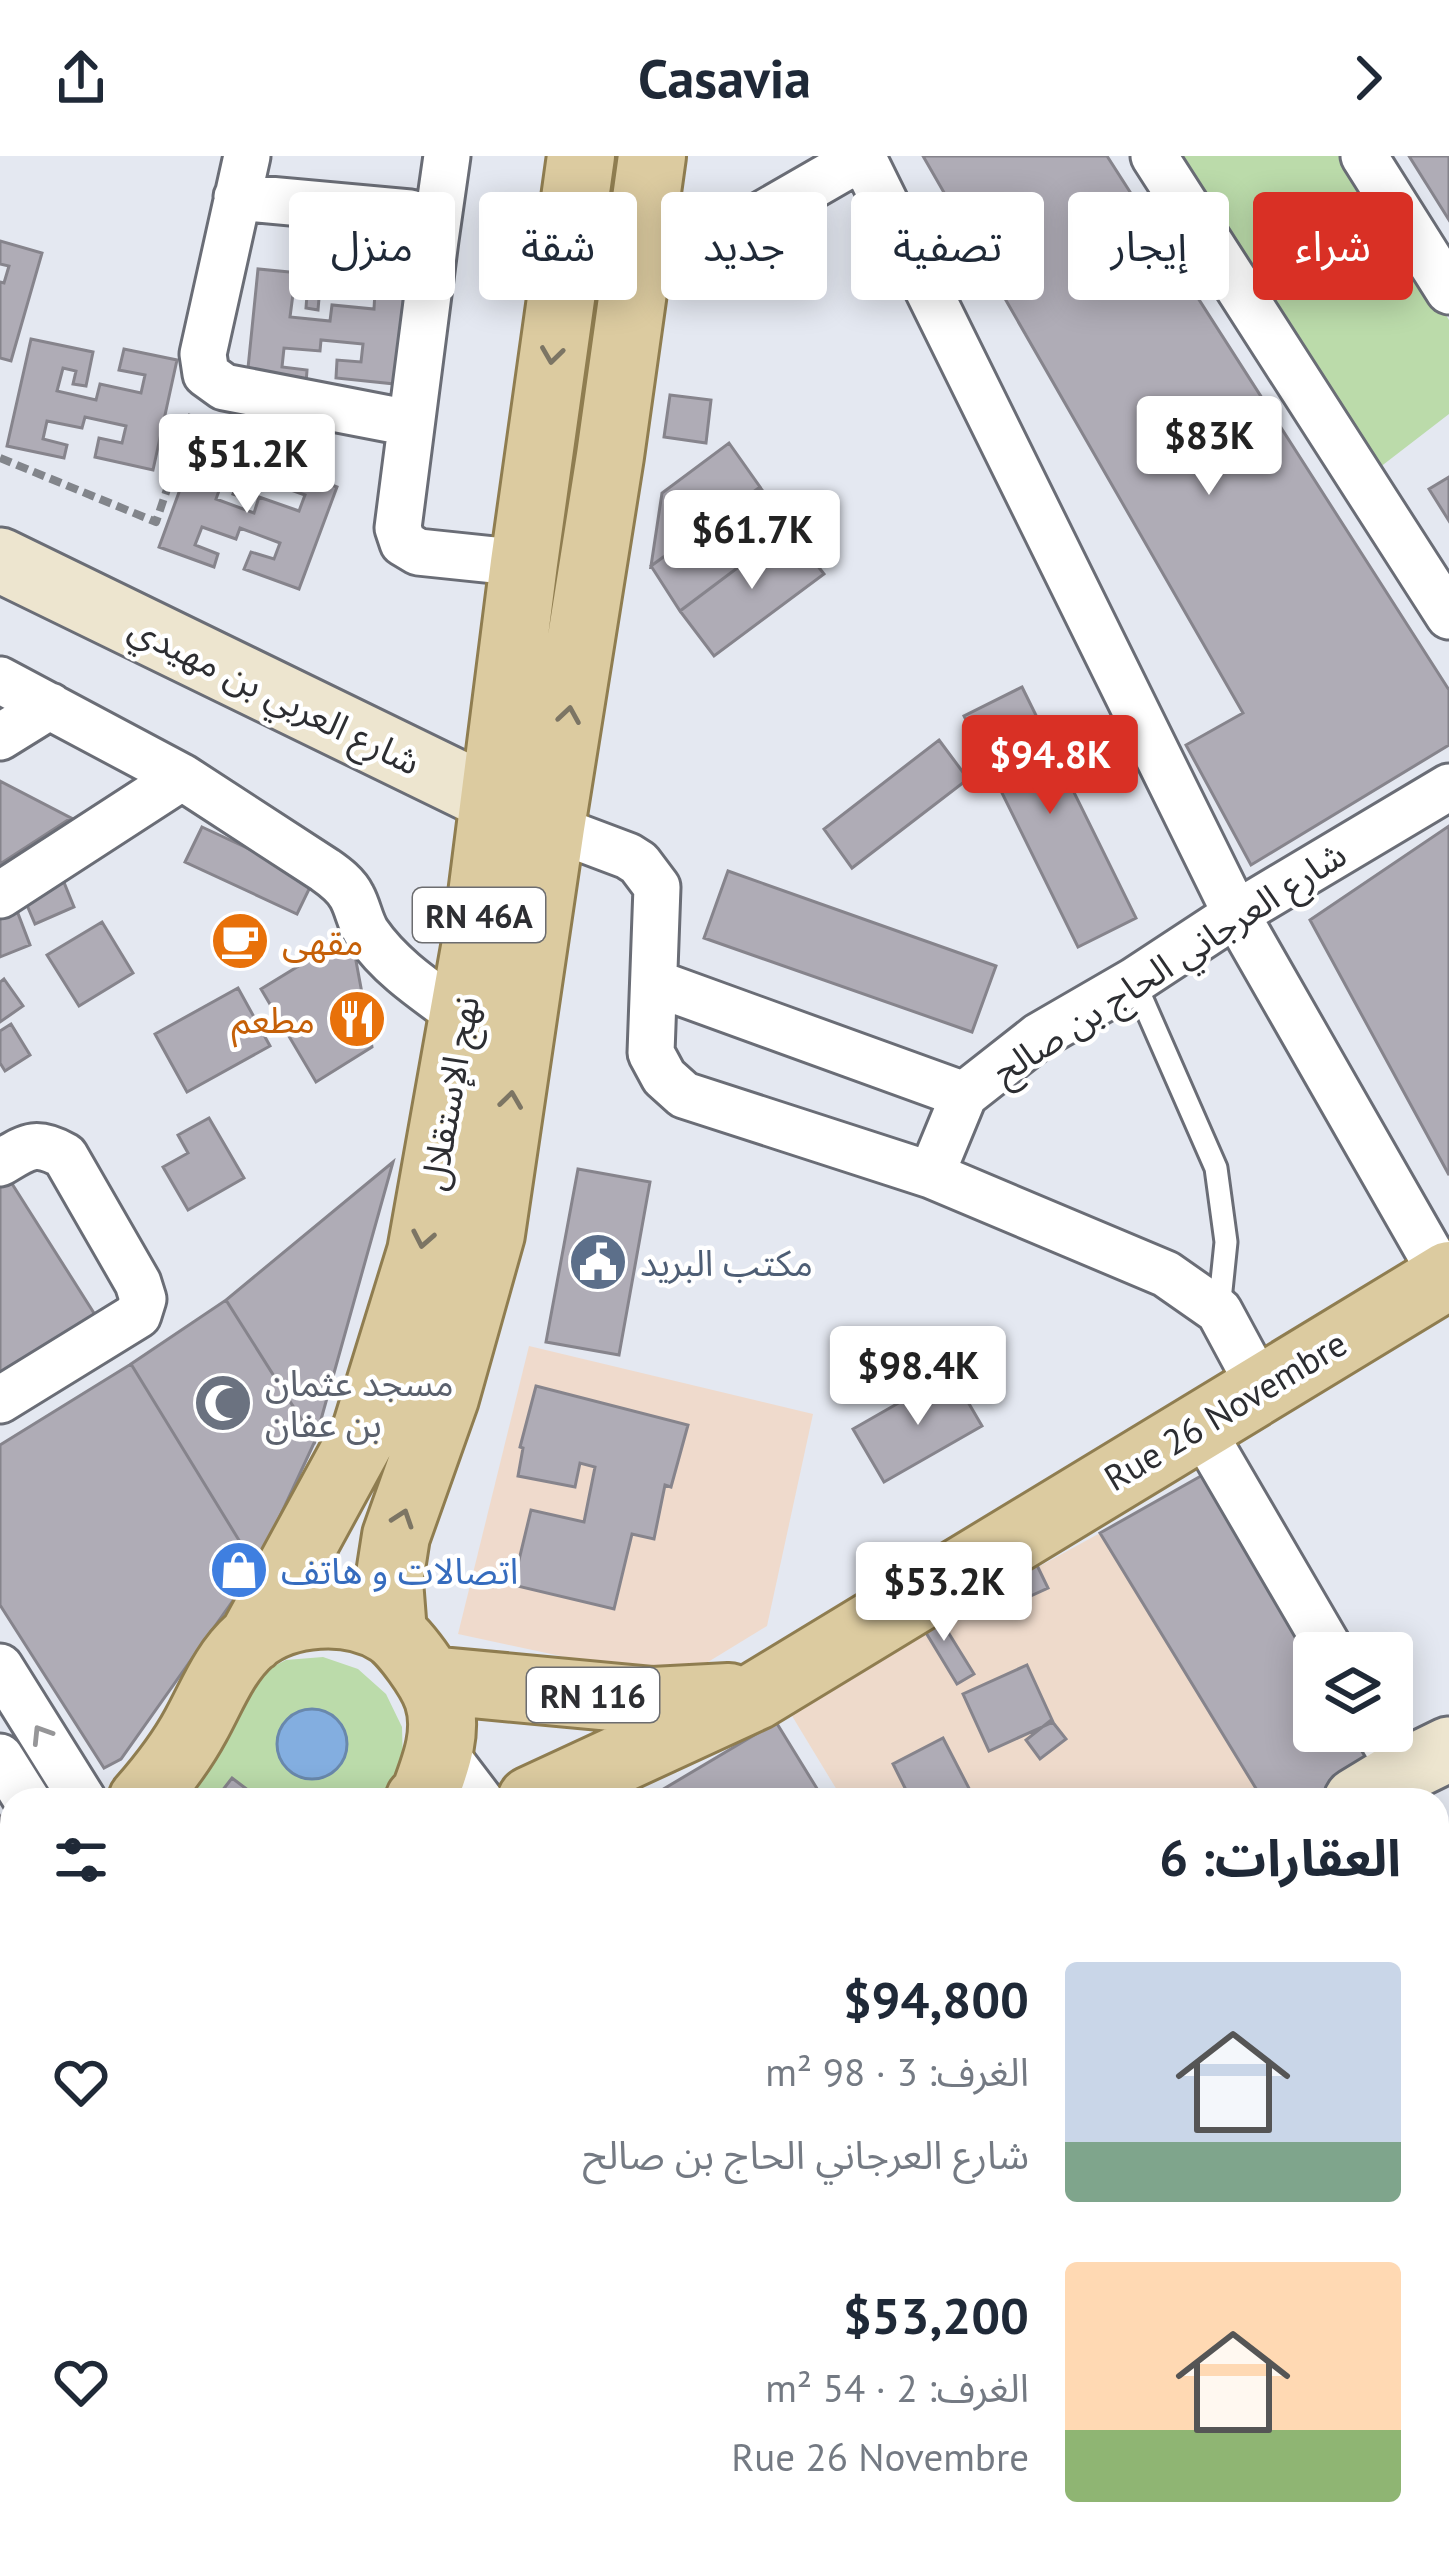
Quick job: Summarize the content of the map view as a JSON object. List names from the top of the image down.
{
  "streets": {
    "main road": [
      "RN 46A",
      "نهج الإستقلال",
      "Rue 26 Novembre",
      "RN 116"
    ],
    "street": ["شارع العربي بن مهيدي", "شارع العرجاني الحاج بن صالح"]
  },
  "crossings": [
    ["شارع العربي بن مهيدي", "نهج الإستقلال"],
    ["نهج الإستقلال", "Rue 26 Novembre"]
  ],
  "places": {
    "cafe": ["مقهى"],
    "restaurant": ["مطعم"],
    "public building": ["مكتب البريد"],
    "mosque": ["مسجد عثمان بن عفان"],
    "shop": ["اتصالات و هاتف"]
  },
  "page": {
    "header": "Casavia",
    "chip": [
      "شراء",
      "إيجار",
      "تصفية",
      "جديد",
      "شقة",
      "منزل"
    ],
    "price": [
      "$83K",
      "$51.2K",
      "$61.7K",
      "$94.8K",
      "$98.4K",
      "$53.2K"
    ],
    "heading": "العقارات: 6",
    "list": [
      {
        "name": "$94,800",
        "note": "الغرف: 3 · 98 m² · شارع العرجاني الحاج بن صالح"
      },
      {
        "name": "$53,200",
        "note": "الغرف: 2 · 54 m² · Rue 26 Novembre"
      }
    ]
  }
}
